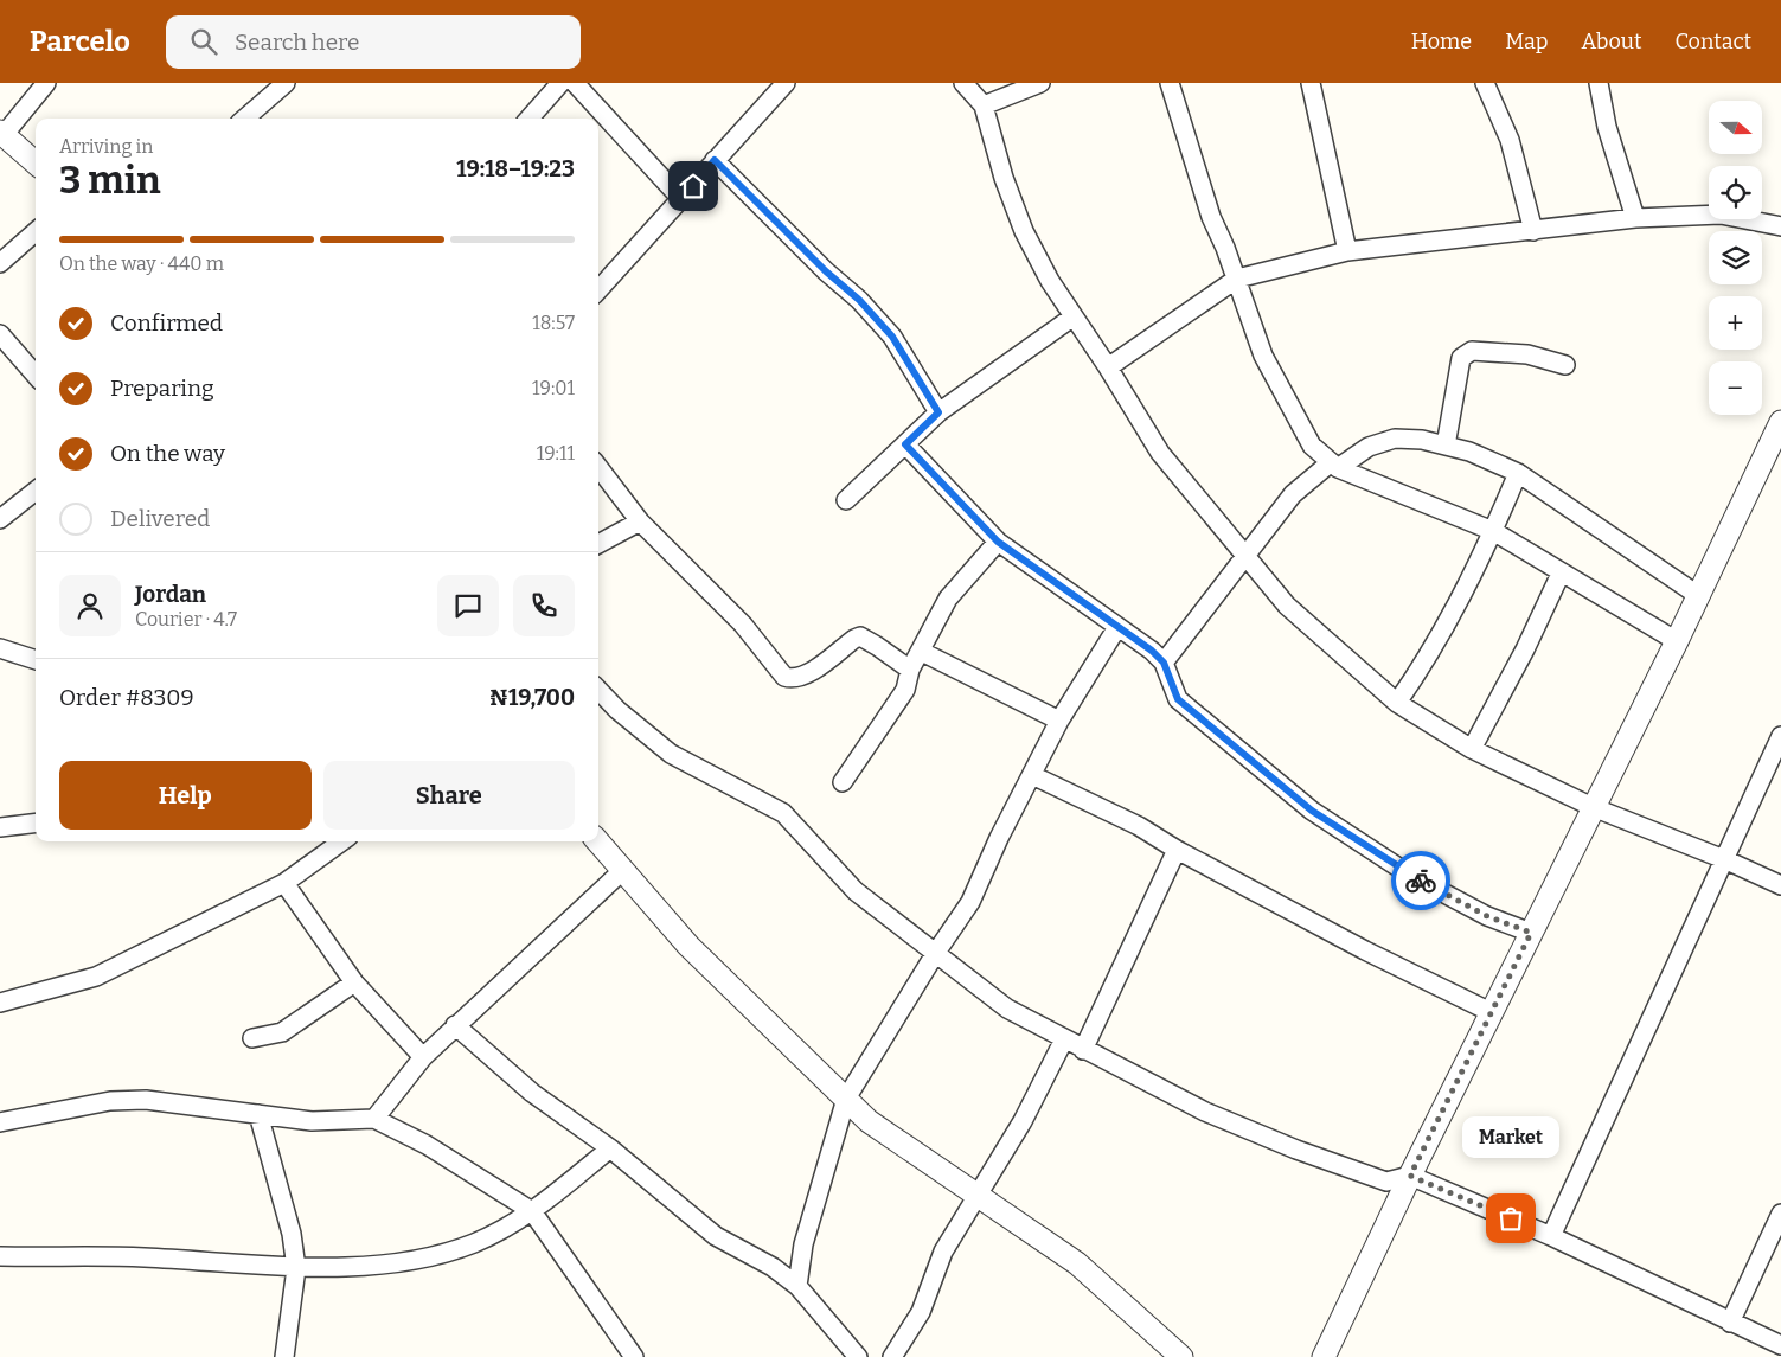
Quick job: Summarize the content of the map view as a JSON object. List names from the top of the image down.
{
  "places": ["Market"],
  "north": "right",
  "page": {
    "header": "Parcelo",
    "search": "Search here",
    "nav": [
      "Home",
      "Map",
      "About",
      "Contact"
    ],
    "map_buttons": ["+", "−"],
    "heading": ["3 min", "Arriving in", "19:18–19:23"],
    "panel": [
      "Jordan",
      "Courier · 4.7",
      "Order #8309",
      "₦19,700"
    ],
    "bar": "On the way · 440 m",
    "list": [
      ["Confirmed", "18:57"],
      ["Preparing", "19:01"],
      ["On the way", "19:11"],
      "Delivered"
    ],
    "buttons": ["Help", "Share"],
    "bubble": "Market"
  }
}
